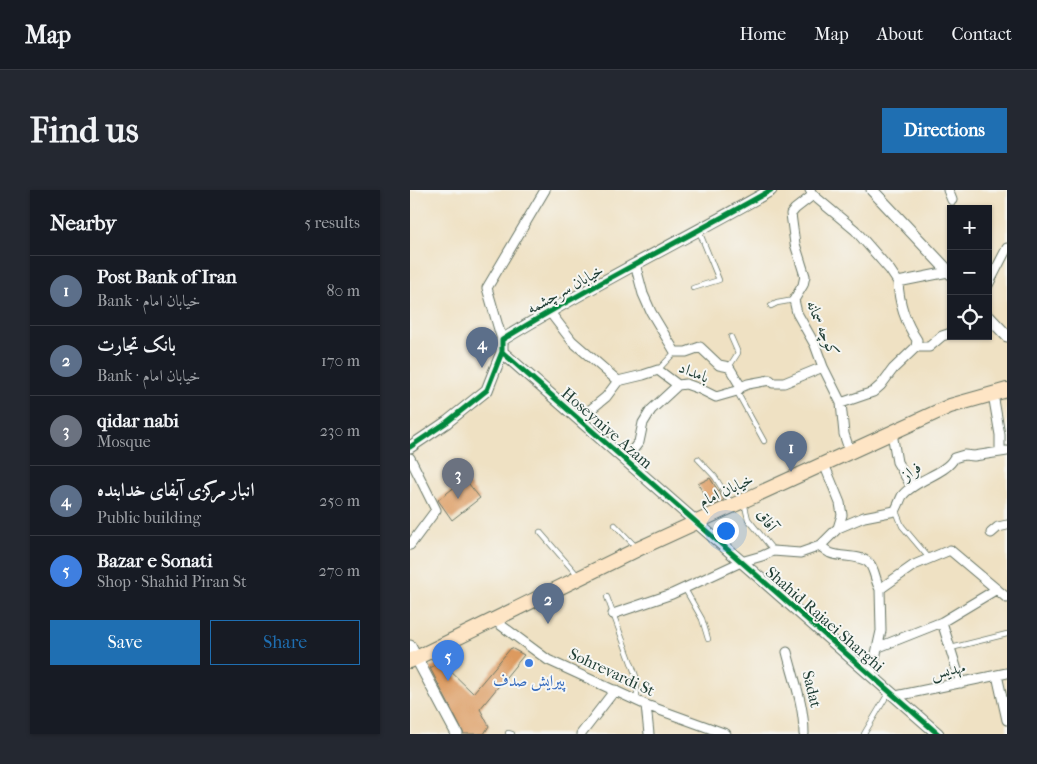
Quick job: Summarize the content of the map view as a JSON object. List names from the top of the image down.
{
  "streets": {
    "main road": ["خیابان امام"],
    "street": [
      "خیابان سرچشمه",
      "کوچه سمانه",
      "بامداد",
      "Hoseyniye Azam",
      "فراز",
      "Shahid Rajaei Sharghi",
      "مهدیس",
      "Sohrevardi St",
      "Sadat"
    ],
    "lane": ["آفاق"]
  },
  "crossings": [
    ["خیابان سرچشمه", "Hoseyniye Azam"],
    ["کوچه سمانه", "بامداد"],
    ["کوچه سمانه", "خیابان امام"],
    ["Hoseyniye Azam", "خیابان امام"],
    ["Hoseyniye Azam", "Shahid Rajaei Sharghi"],
    ["خیابان امام", "آفاق"],
    ["خیابان امام", "Shahid Rajaei Sharghi"],
    ["خیابان امام", "Sohrevardi St"],
    ["Shahid Rajaei Sharghi", "مهدیس"]
  ],
  "places": ["پیرایش صدف"],
  "page": {
    "header": "Map",
    "nav": [
      "Home",
      "Map",
      "About",
      "Contact"
    ],
    "buttons": [
      "Directions",
      ["Save", "Share"]
    ],
    "title": "Find us",
    "heading": ["Nearby", "5 results"],
    "map_buttons": ["+", "−"],
    "list": [
      {
        "mark": "1",
        "name": "Post Bank of Iran",
        "note": "Bank · خیابان امام",
        "value": "80 m"
      },
      {
        "mark": "2",
        "name": "بانک تجارت",
        "note": "Bank · خیابان امام",
        "value": "170 m"
      },
      {
        "mark": "3",
        "name": "qidar nabi",
        "note": "Mosque",
        "value": "230 m"
      },
      {
        "mark": "4",
        "name": "انبار مرکزی آبفای خدابنده",
        "note": "Public building",
        "value": "250 m"
      },
      {
        "mark": "5",
        "name": "Bazar e Sonati",
        "note": "Shop · Shahid Piran St",
        "value": "270 m"
      }
    ],
    "pins": [
      "4",
      "1",
      "3",
      "2",
      "5"
    ]
  }
}
